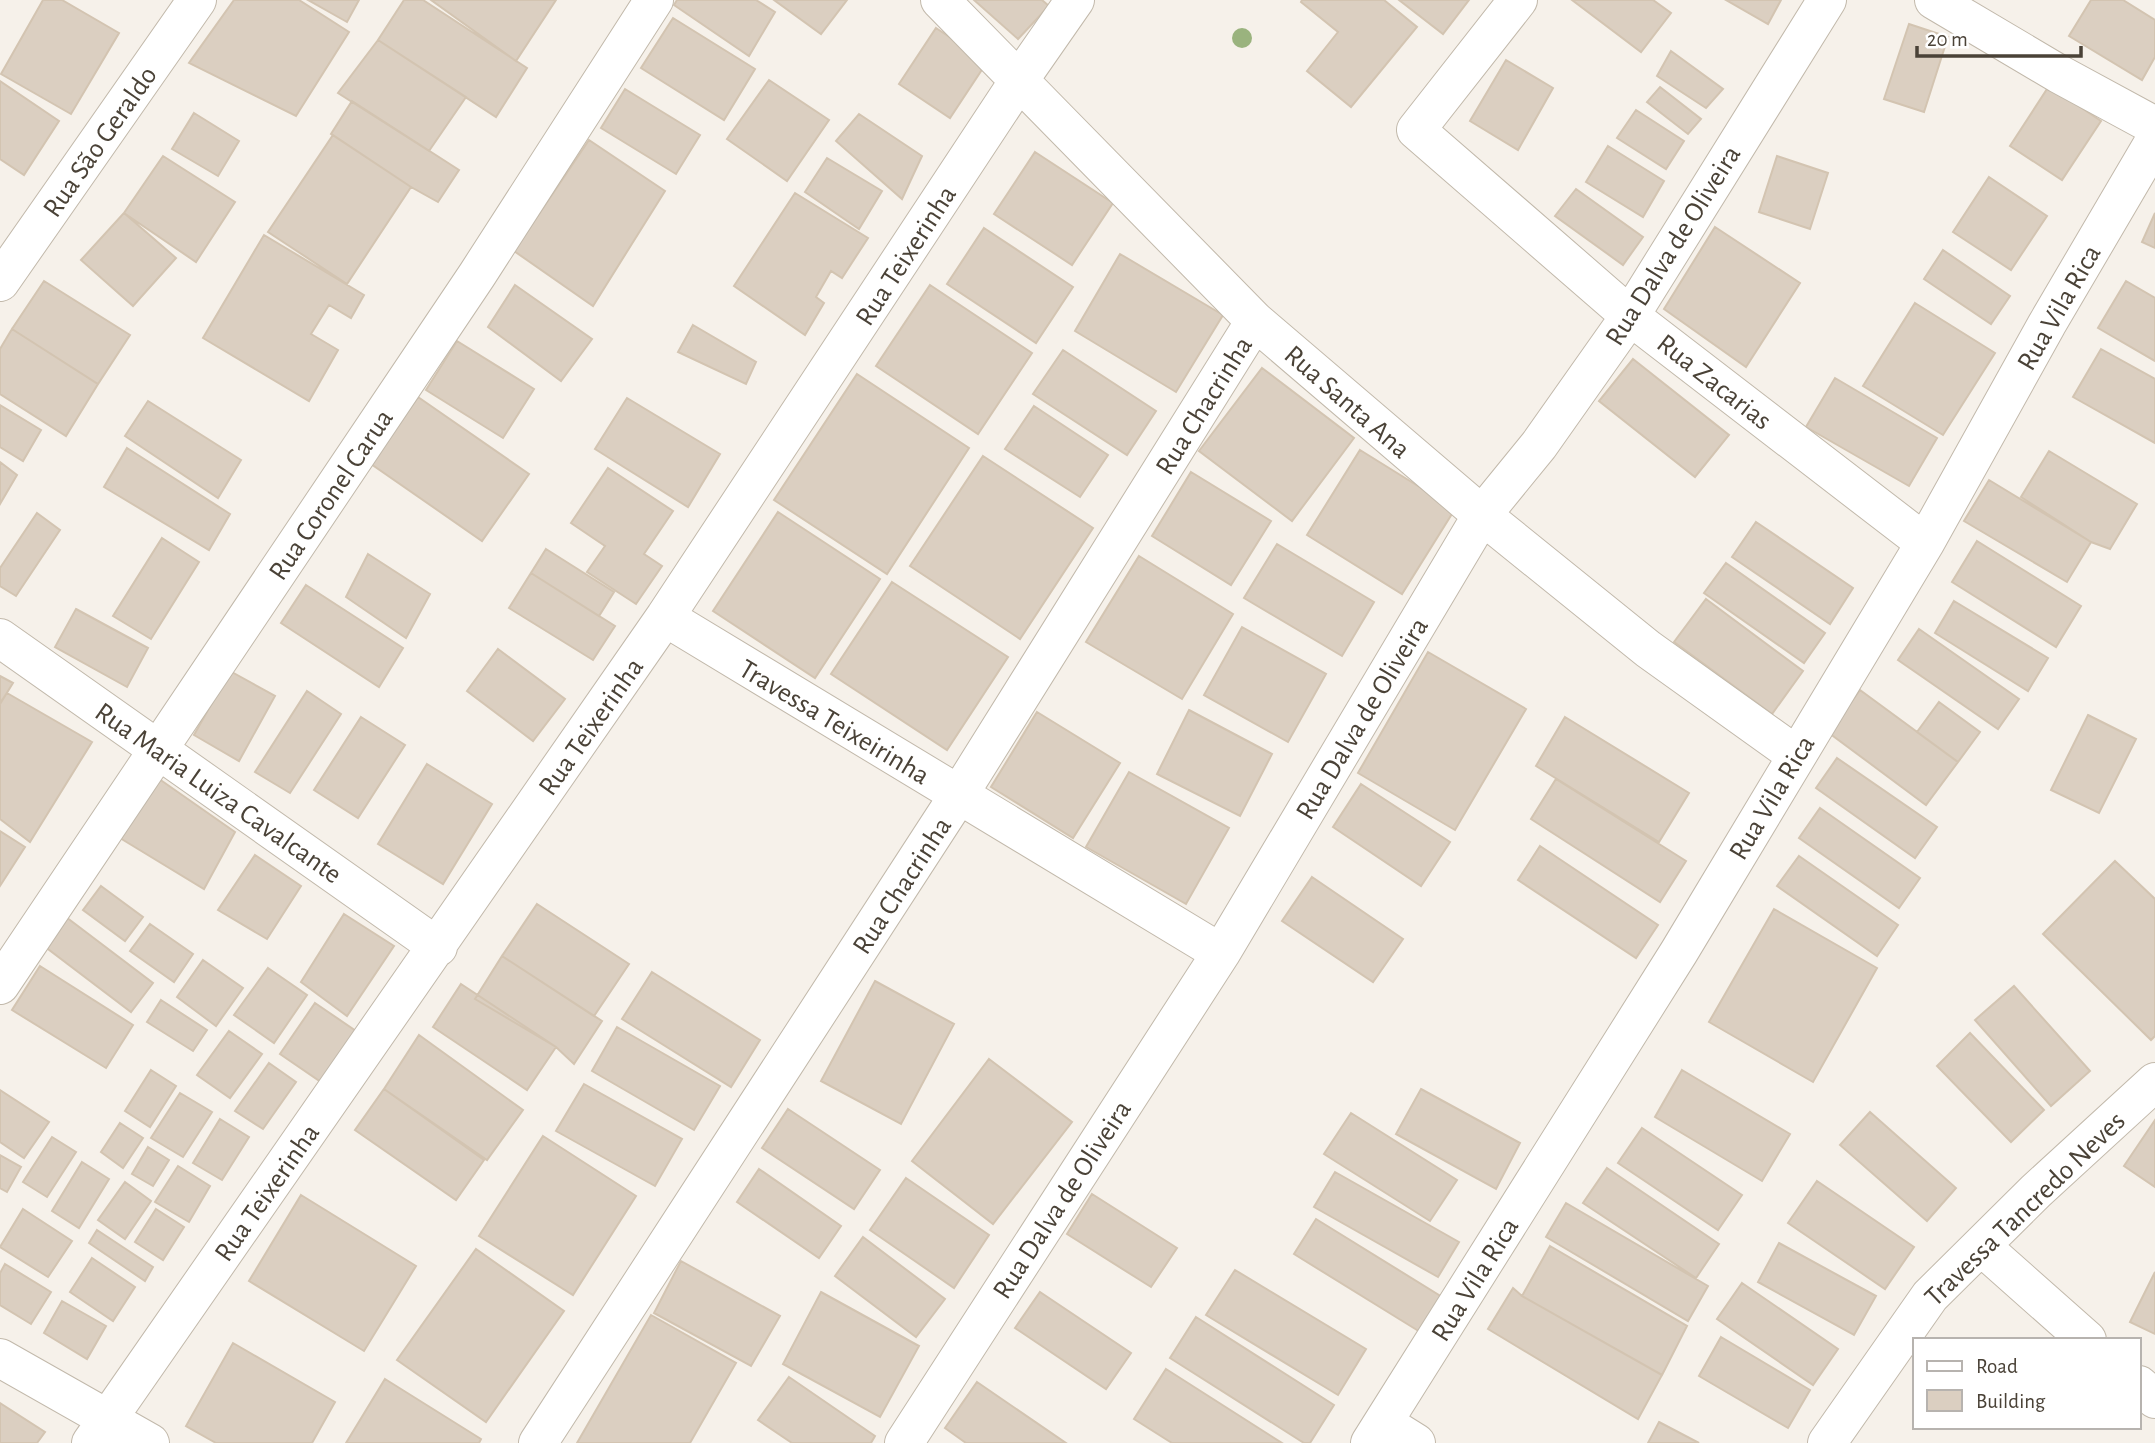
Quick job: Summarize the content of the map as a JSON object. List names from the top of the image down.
{
  "streets": {
    "street": [
      "Rua São Geraldo",
      "Rua Dalva de Oliveira",
      "Rua Teixerinha",
      "Rua Vila Rica",
      "Rua Zacarias",
      "Rua Santa Ana",
      "Rua Chacrinha",
      "Rua Coronel Carua",
      "Travessa Teixeirinha",
      "Rua Maria Luiza Cavalcante",
      "Travessa Tancredo Neves"
    ]
  },
  "crossings": [
    ["Rua Dalva de Oliveira", "Rua Zacarias"],
    ["Rua Dalva de Oliveira", "Rua Santa Ana"],
    ["Rua Dalva de Oliveira", "Travessa Teixeirinha"],
    ["Rua Teixerinha", "Rua Santa Ana"],
    ["Rua Teixerinha", "Travessa Teixeirinha"],
    ["Rua Teixerinha", "Rua Maria Luiza Cavalcante"],
    ["Rua Vila Rica", "Rua Zacarias"],
    ["Rua Vila Rica", "Rua Santa Ana"],
    ["Rua Santa Ana", "Rua Chacrinha"],
    ["Rua Chacrinha", "Travessa Teixeirinha"],
    ["Rua Coronel Carua", "Rua Maria Luiza Cavalcante"]
  ],
  "legend": ["Road", "Building"],
  "scale_bar": "20 m"
}
